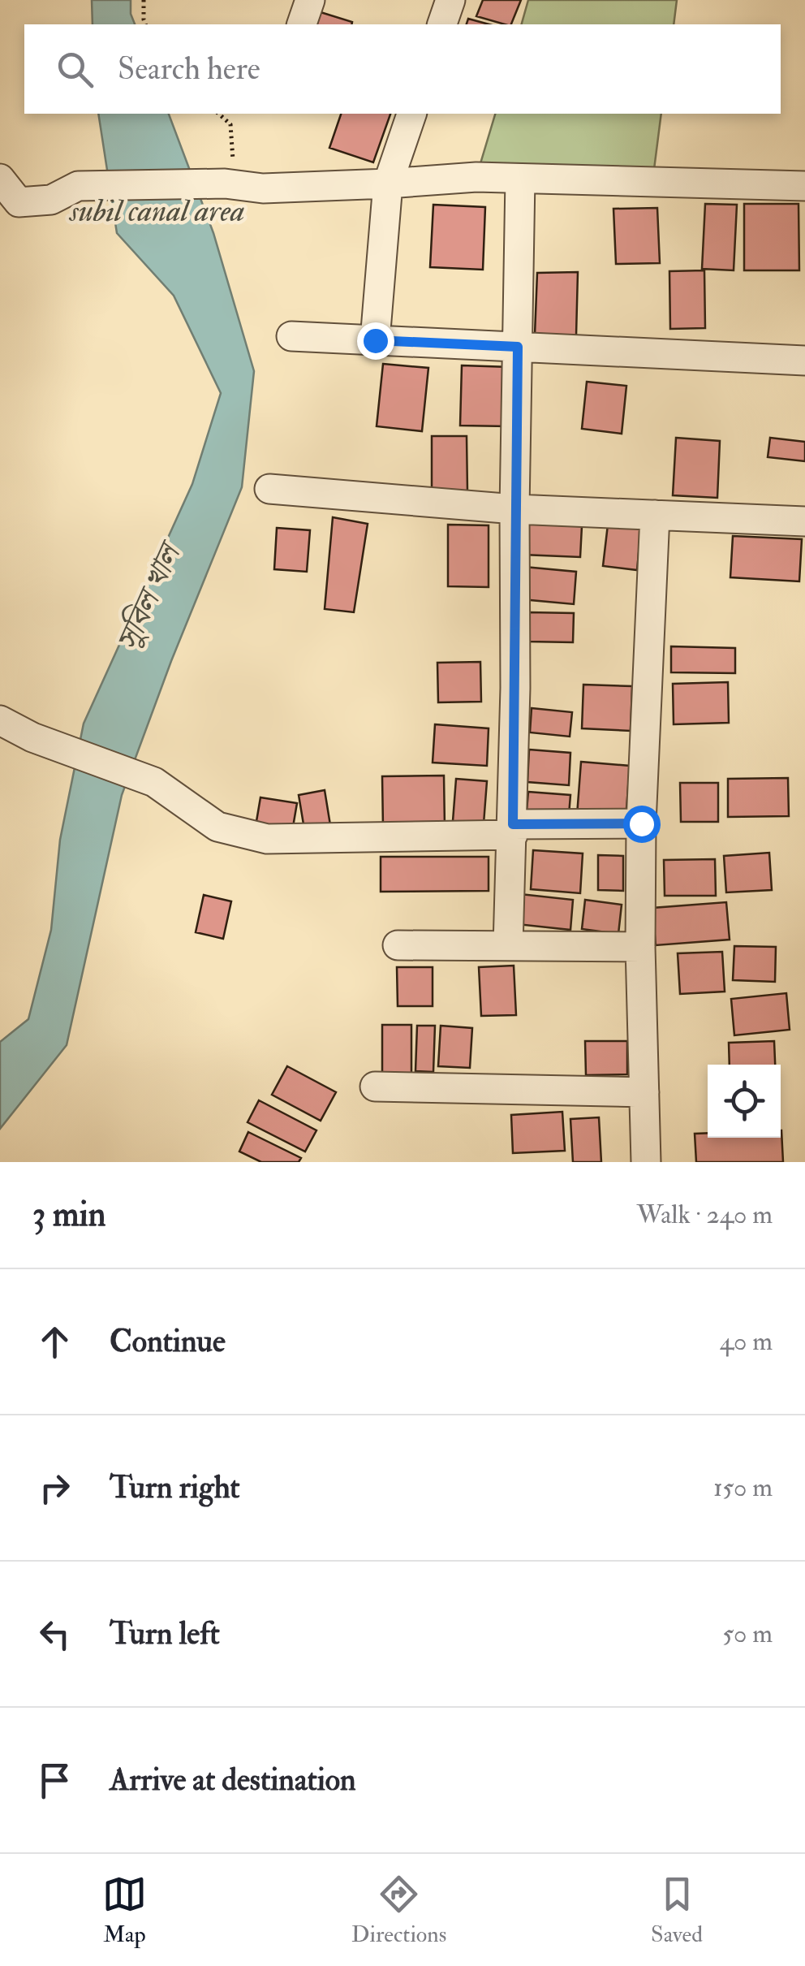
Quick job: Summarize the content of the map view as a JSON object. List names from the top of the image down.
{
  "water": ["subil canal area", "সুবিল খাল"],
  "page": {
    "search": "Search here",
    "heading": ["3 min", "Walk · 240 m"],
    "list": [
      ["Continue", "40 m"],
      ["Turn right", "150 m"],
      ["Turn left", "50 m"],
      "Arrive at destination"
    ],
    "nav": ["Map", "Directions", "Saved"]
  }
}
